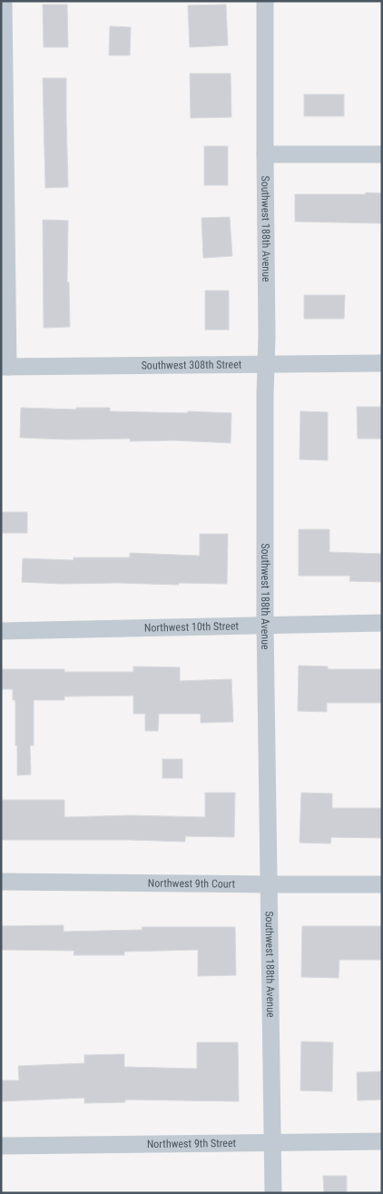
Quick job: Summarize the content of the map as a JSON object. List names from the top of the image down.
{
  "streets": {
    "street": [
      "Southwest 188th Avenue",
      "Southwest 308th Street",
      "Northwest 10th Street",
      "Northwest 9th Court",
      "Northwest 9th Street"
    ]
  },
  "crossings": [
    ["Southwest 188th Avenue", "Southwest 308th Street"],
    ["Southwest 188th Avenue", "Northwest 10th Street"],
    ["Southwest 188th Avenue", "Northwest 9th Court"],
    ["Southwest 188th Avenue", "Northwest 9th Street"]
  ]
}
